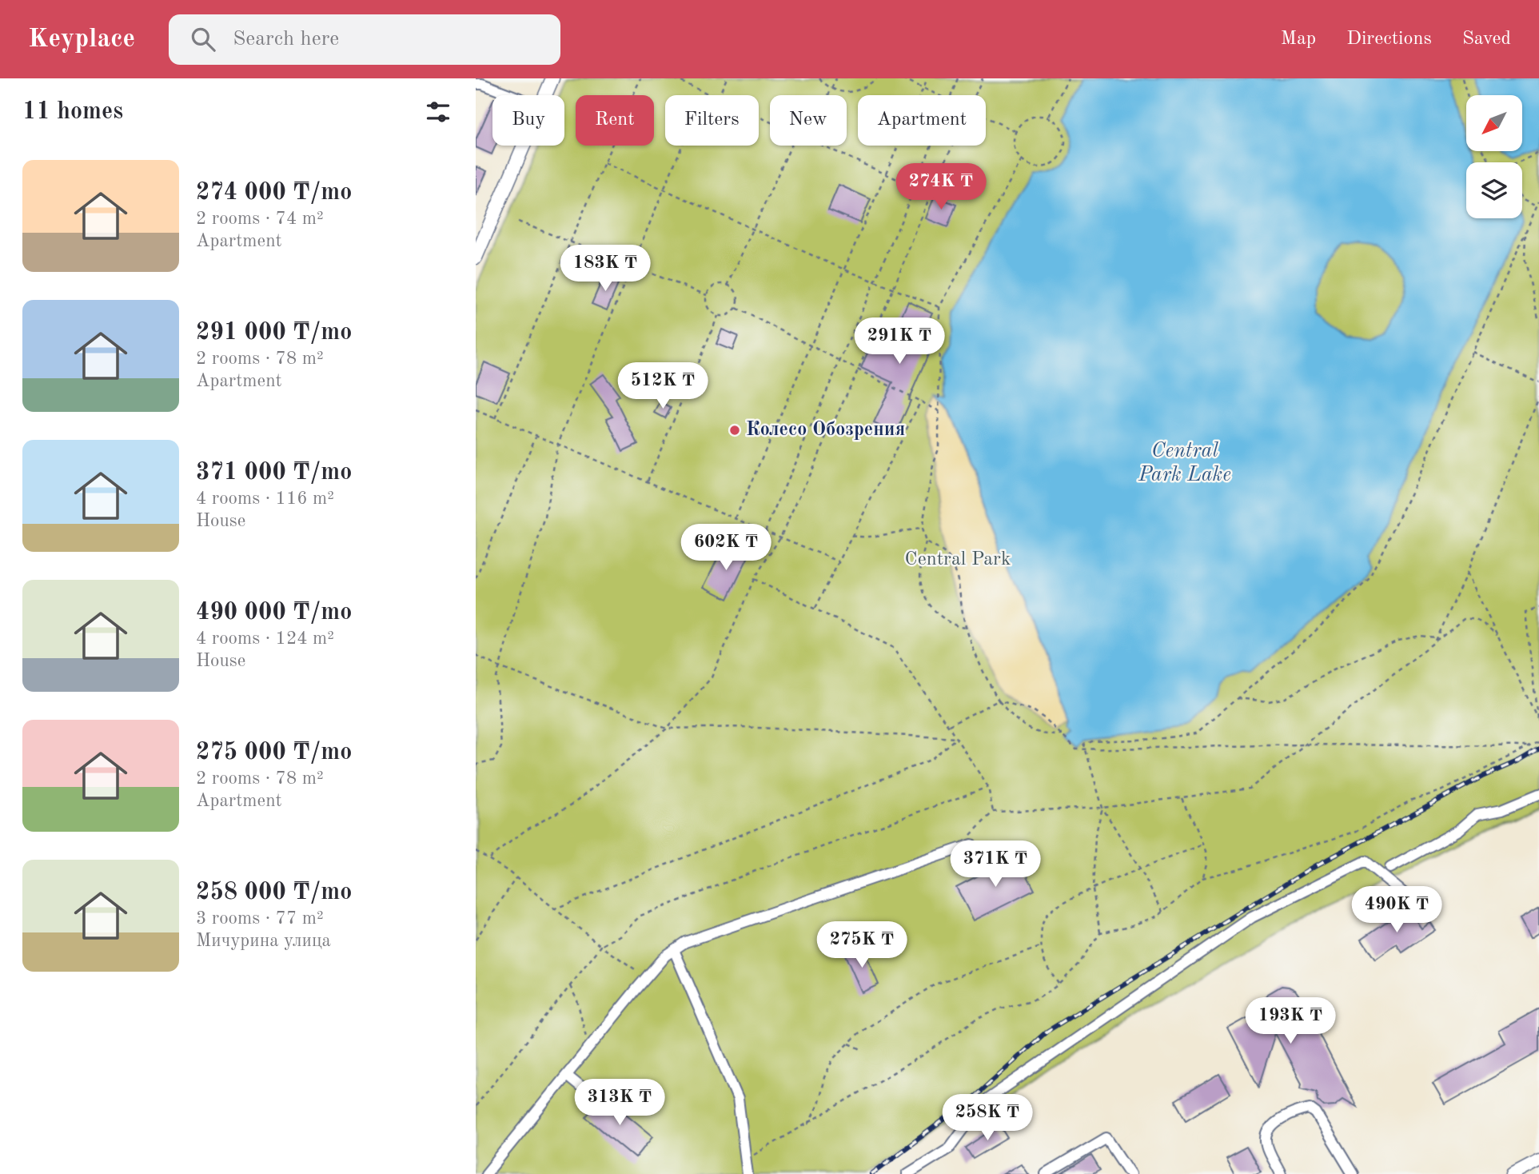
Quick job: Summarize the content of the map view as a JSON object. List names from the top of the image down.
{
  "water": ["Central Park Lake"],
  "parks": ["Central Park"],
  "places": ["Колесо Обозрения"],
  "north": "bottom left",
  "page": {
    "header": "Keyplace",
    "search": "Search here",
    "nav": ["Map", "Directions", "Saved"],
    "heading": "11 homes",
    "chip": [
      "Buy",
      "Rent",
      "Filters",
      "New",
      "Apartment"
    ],
    "list": [
      {
        "name": "274 000 ₸/mo",
        "note": "2 rooms · 74 m² · Apartment"
      },
      {
        "name": "291 000 ₸/mo",
        "note": "2 rooms · 78 m² · Apartment"
      },
      {
        "name": "371 000 ₸/mo",
        "note": "4 rooms · 116 m² · House"
      },
      {
        "name": "490 000 ₸/mo",
        "note": "4 rooms · 124 m² · House"
      },
      {
        "name": "275 000 ₸/mo",
        "note": "2 rooms · 78 m² · Apartment"
      },
      {
        "name": "258 000 ₸/mo",
        "note": "3 rooms · 77 m² · Мичурина улица"
      }
    ],
    "price": [
      "274K ₸",
      "183K ₸",
      "291K ₸",
      "512K ₸",
      "602K ₸",
      "371K ₸",
      "490K ₸",
      "275K ₸",
      "193K ₸",
      "313K ₸",
      "258K ₸"
    ]
  }
}
